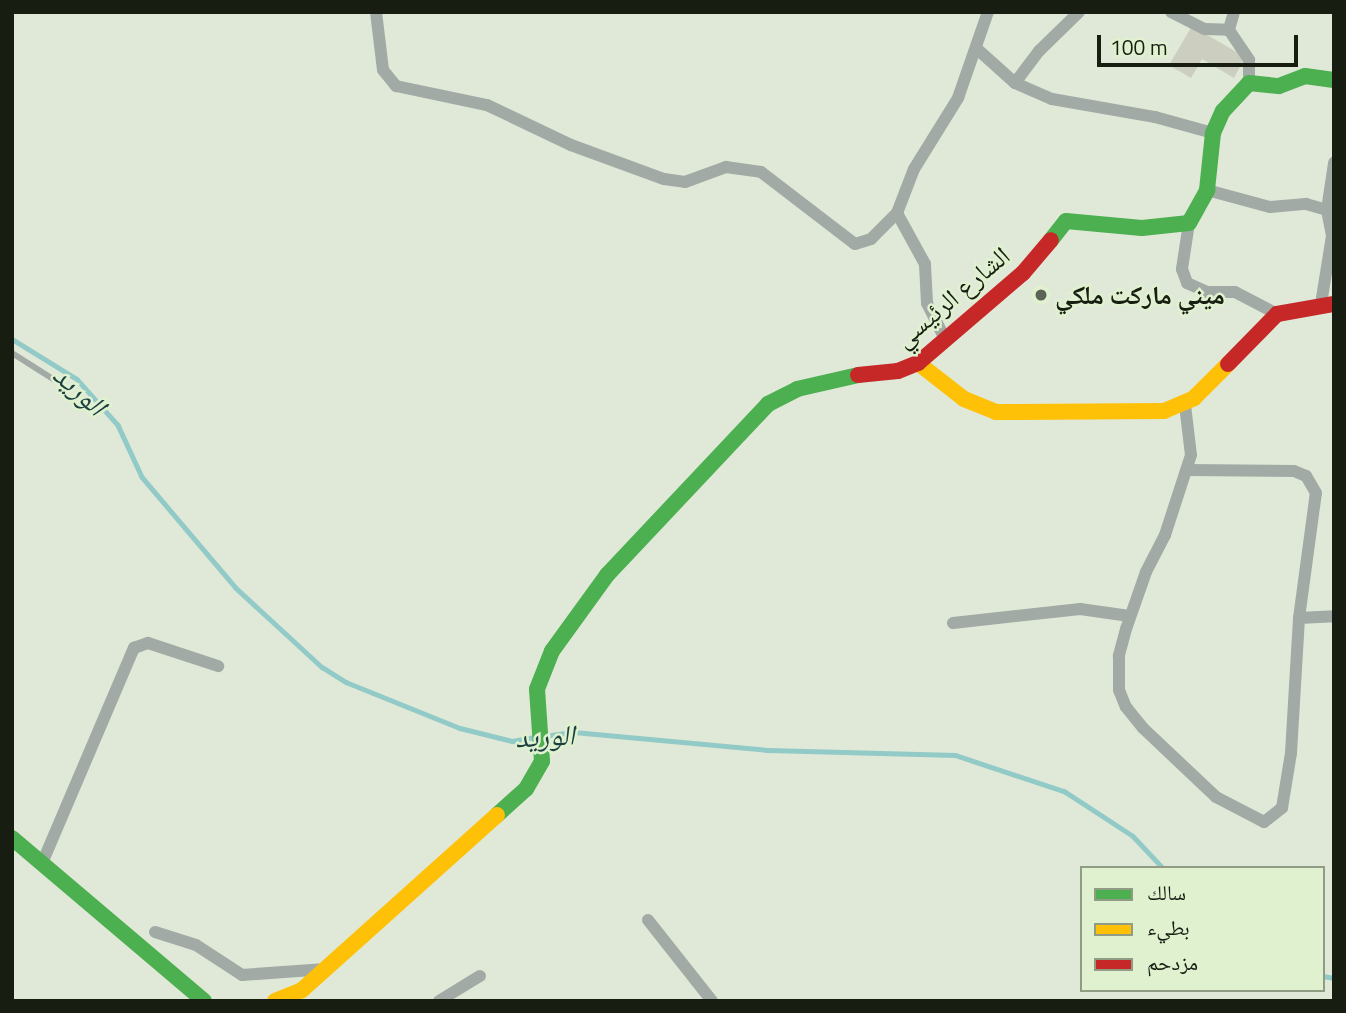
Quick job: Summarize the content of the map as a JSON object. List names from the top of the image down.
{
  "streets": {
    "street": ["الشارع الرئيسي"]
  },
  "water": ["الوريد"],
  "places": ["ميني ماركت ملكي"],
  "legend": ["سالك", "بطيء", "مزدحم"],
  "scale_bar": "100 m"
}
